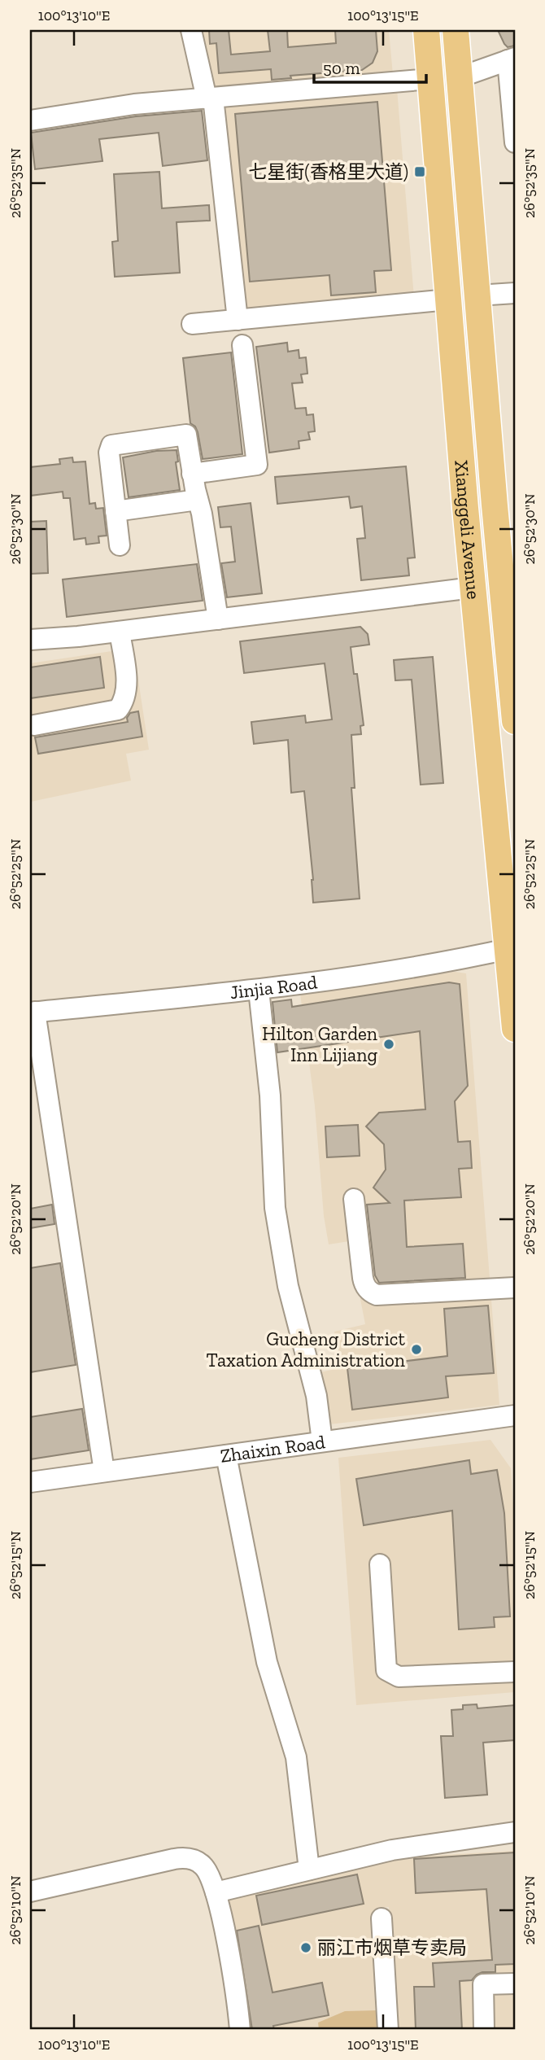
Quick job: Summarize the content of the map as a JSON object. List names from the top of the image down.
{
  "streets": {
    "main road": ["Xianggeli Avenue"],
    "street": ["Jinjia Road", "Zhaixin Road"]
  },
  "crossings": [
    ["Xianggeli Avenue", "Jinjia Road"]
  ],
  "places": {
    "transit": ["七星街(香格里大道)"],
    "other": ["Hilton Garden Inn Lijiang", "Gucheng District Taxation Administration", "丽江市烟草专卖局"]
  },
  "scale_bar": "50 m",
  "coordinates": [
    "100°13'10\"E",
    "100°13'15\"E",
    "26°52'35\"N",
    "26°52'30\"N",
    "26°52'25\"N",
    "26°52'20\"N",
    "26°52'15\"N",
    "26°52'10\"N"
  ]
}
